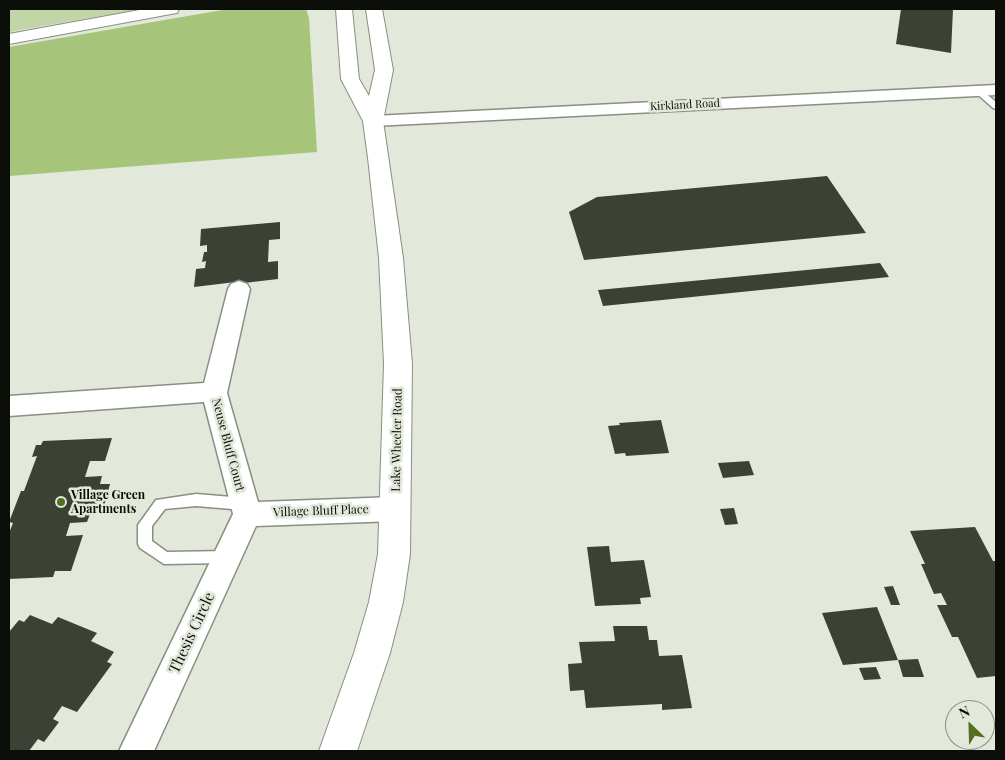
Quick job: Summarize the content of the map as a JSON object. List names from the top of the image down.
{
  "streets": {
    "main road": ["Lake Wheeler Road"],
    "street": [
      "Kirkland Road",
      "Neuse Bluff Court",
      "Village Bluff Place",
      "Thesis Circle"
    ]
  },
  "crossings": [
    ["Kirkland Road", "Lake Wheeler Road"],
    ["Lake Wheeler Road", "Village Bluff Place"],
    ["Neuse Bluff Court", "Village Bluff Place"],
    ["Neuse Bluff Court", "Thesis Circle"],
    ["Village Bluff Place", "Thesis Circle"]
  ],
  "places": ["Village Green Apartments"],
  "north": "top left"
}
